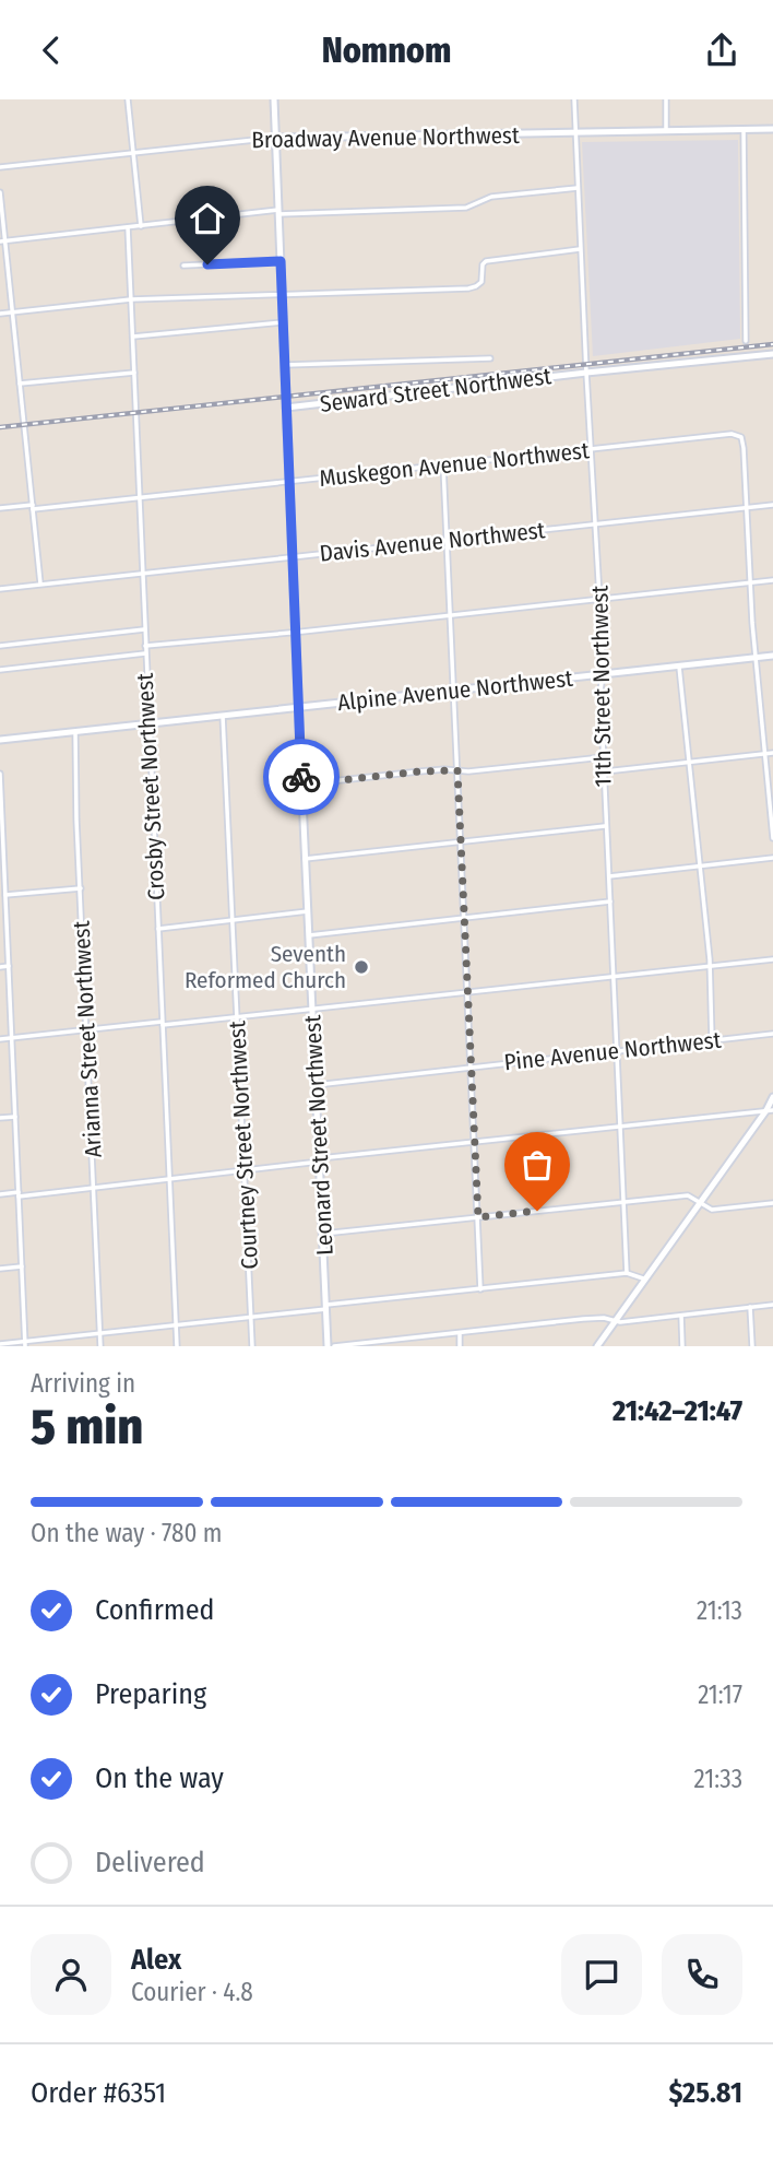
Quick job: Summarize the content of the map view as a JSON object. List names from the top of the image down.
{
  "streets": {
    "main road": [
      "Broadway Avenue Northwest",
      "Seward Street Northwest",
      "Alpine Avenue Northwest",
      "Leonard Street Northwest"
    ],
    "street": [
      "Muskegon Avenue Northwest",
      "Davis Avenue Northwest",
      "11th Street Northwest",
      "Crosby Street Northwest",
      "Arianna Street Northwest",
      "Pine Avenue Northwest",
      "Courtney Street Northwest"
    ]
  },
  "crossings": [
    ["Broadway Avenue Northwest", "11th Street Northwest"],
    ["Broadway Avenue Northwest", "Leonard Street Northwest"],
    ["Seward Street Northwest", "11th Street Northwest"],
    ["Seward Street Northwest", "Leonard Street Northwest"],
    ["Muskegon Avenue Northwest", "Davis Avenue Northwest"],
    ["Muskegon Avenue Northwest", "11th Street Northwest"],
    ["Muskegon Avenue Northwest", "Crosby Street Northwest"],
    ["Muskegon Avenue Northwest", "Leonard Street Northwest"],
    ["Davis Avenue Northwest", "11th Street Northwest"],
    ["Davis Avenue Northwest", "Crosby Street Northwest"],
    ["Davis Avenue Northwest", "Leonard Street Northwest"],
    ["11th Street Northwest", "Alpine Avenue Northwest"],
    ["11th Street Northwest", "Pine Avenue Northwest"],
    ["Alpine Avenue Northwest", "Crosby Street Northwest"],
    ["Alpine Avenue Northwest", "Arianna Street Northwest"],
    ["Alpine Avenue Northwest", "Leonard Street Northwest"],
    ["Alpine Avenue Northwest", "Courtney Street Northwest"],
    ["Pine Avenue Northwest", "Leonard Street Northwest"]
  ],
  "places": ["Seventh Reformed Church"],
  "page": {
    "header": "Nomnom",
    "heading": ["5 min", "Arriving in", "21:42–21:47"],
    "panel": [
      "Alex",
      "Courier · 4.8",
      "Order #6351",
      "$25.81"
    ],
    "bar": "On the way · 780 m",
    "list": [
      ["Confirmed", "21:13"],
      ["Preparing", "21:17"],
      ["On the way", "21:33"],
      "Delivered"
    ]
  }
}
